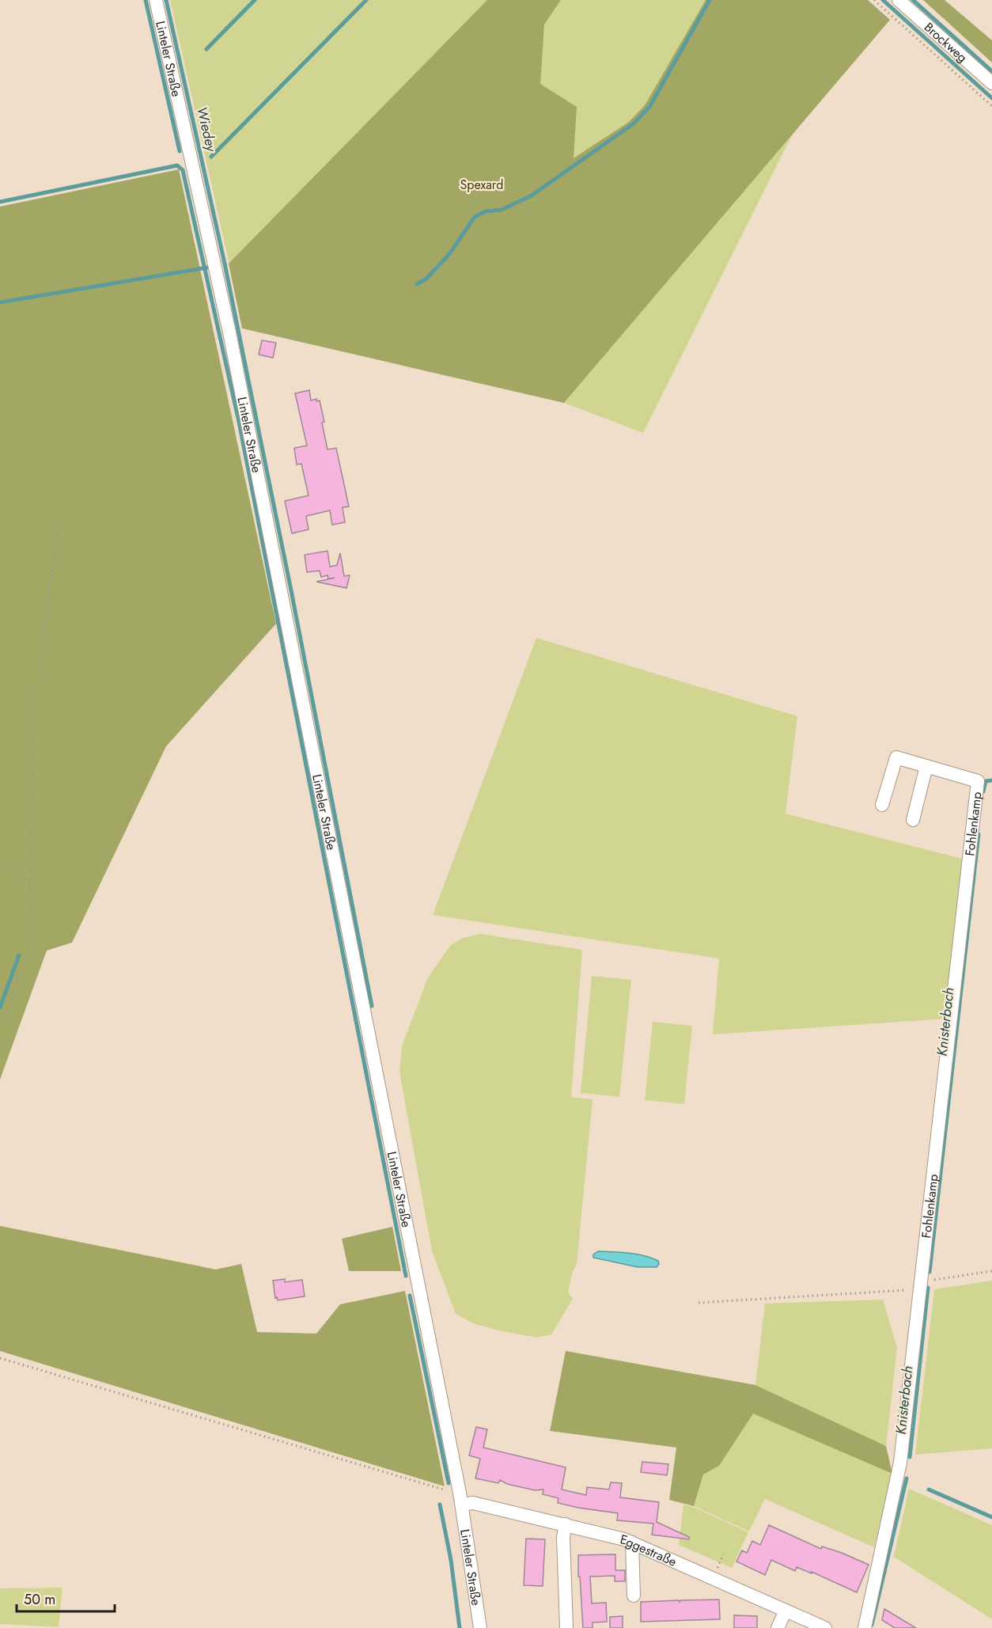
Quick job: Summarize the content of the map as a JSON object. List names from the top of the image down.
{
  "streets": {
    "street": [
      "Brockweg",
      "Linteler Straße",
      "Fohlenkamp",
      "Eggestraße"
    ]
  },
  "crossings": [
    ["Linteler Straße", "Eggestraße"]
  ],
  "water": ["Wiedey", "Knisterbach"],
  "parks": ["Spexard"],
  "scale_bar": "50 m"
}
